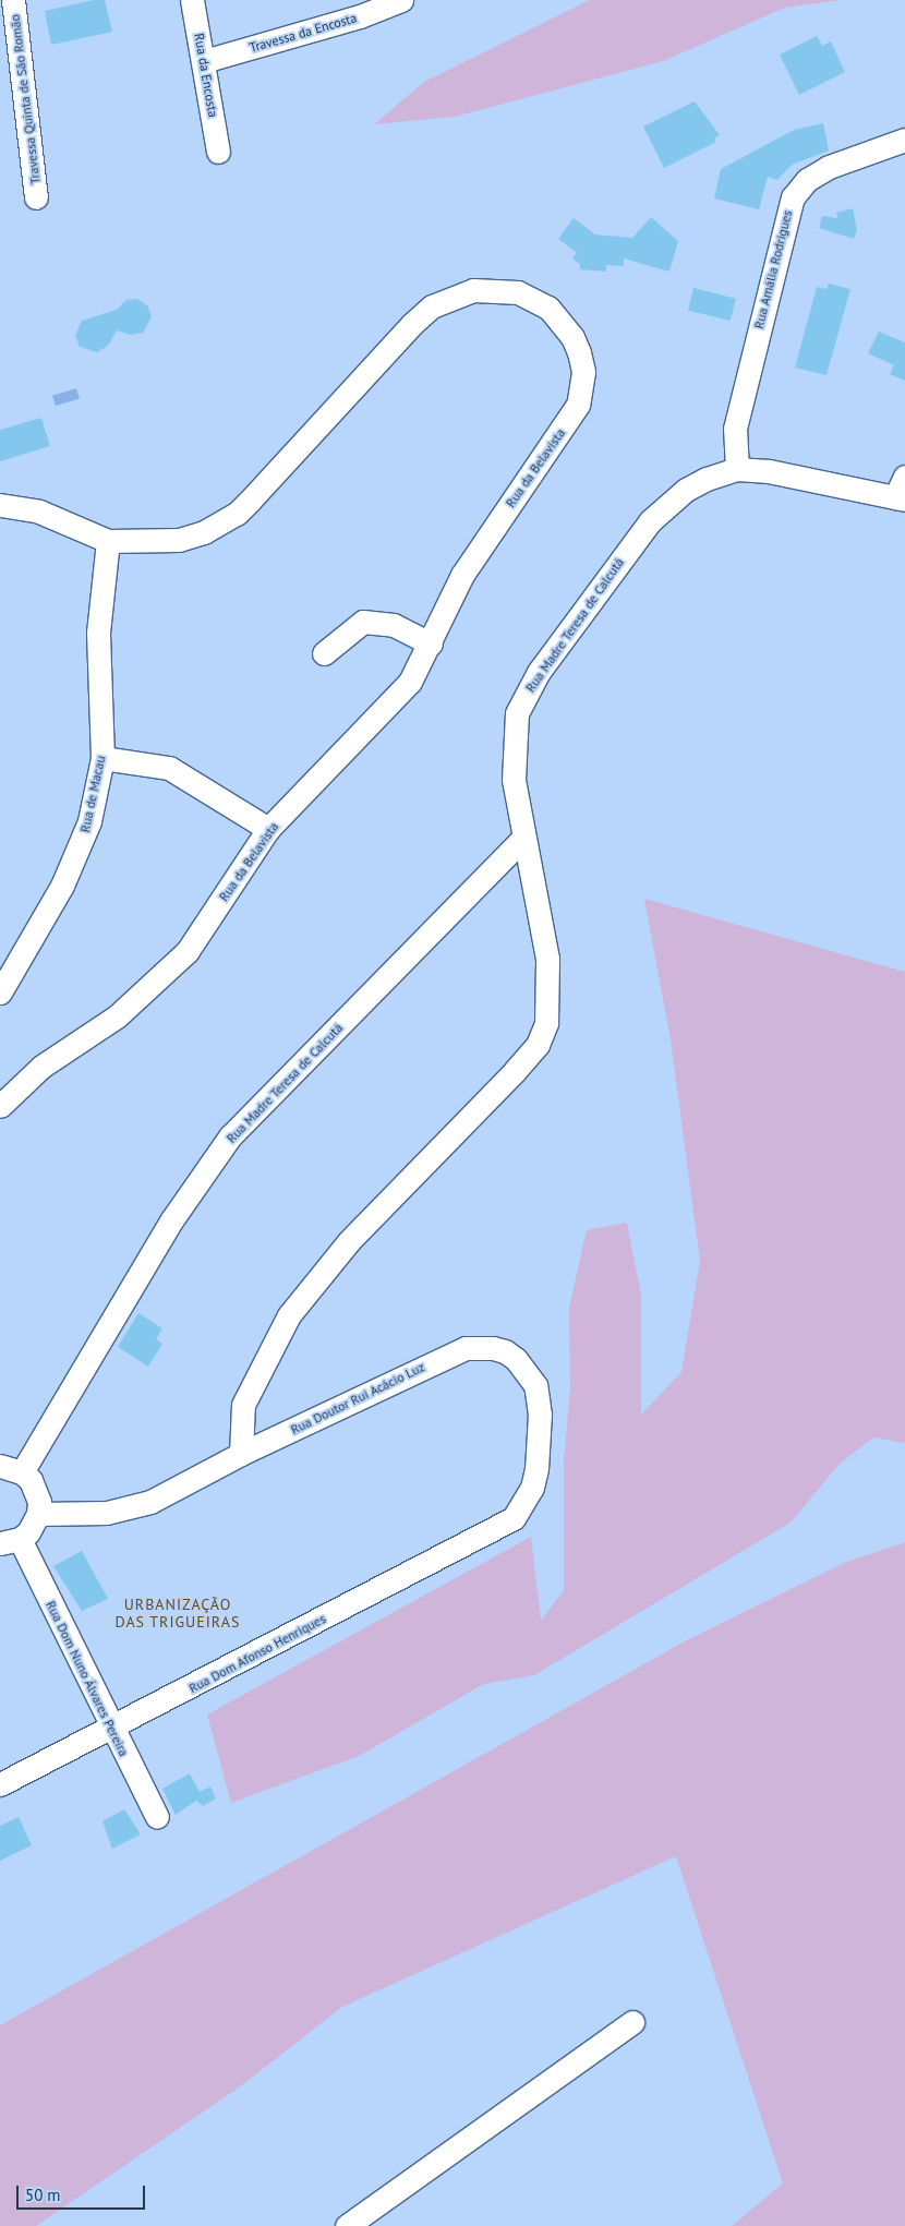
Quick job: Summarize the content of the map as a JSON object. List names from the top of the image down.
{
  "streets": {
    "street": [
      "Travessa da Encosta",
      "Rua da Encosta",
      "Travessa Quinta de São Romão",
      "Rua Amália Rodrigues",
      "Rua da Belavista",
      "Rua Madre Teresa de Calcutá",
      "Rua de Macau",
      "Rua Doutor Rui Acácio Luz",
      "Rua Dom Afonso Henriques",
      "Rua Dom Nuno Álvares Pereira"
    ]
  },
  "crossings": [
    ["Travessa da Encosta", "Rua da Encosta"],
    ["Rua Amália Rodrigues", "Rua Madre Teresa de Calcutá"],
    ["Rua da Belavista", "Rua de Macau"],
    ["Rua Madre Teresa de Calcutá", "Rua Doutor Rui Acácio Luz"],
    ["Rua Doutor Rui Acácio Luz", "Rua Dom Afonso Henriques"],
    ["Rua Dom Afonso Henriques", "Rua Dom Nuno Álvares Pereira"]
  ],
  "districts": ["URBANIZAÇÃO DAS TRIGUEIRAS"],
  "scale_bar": "50 m"
}
